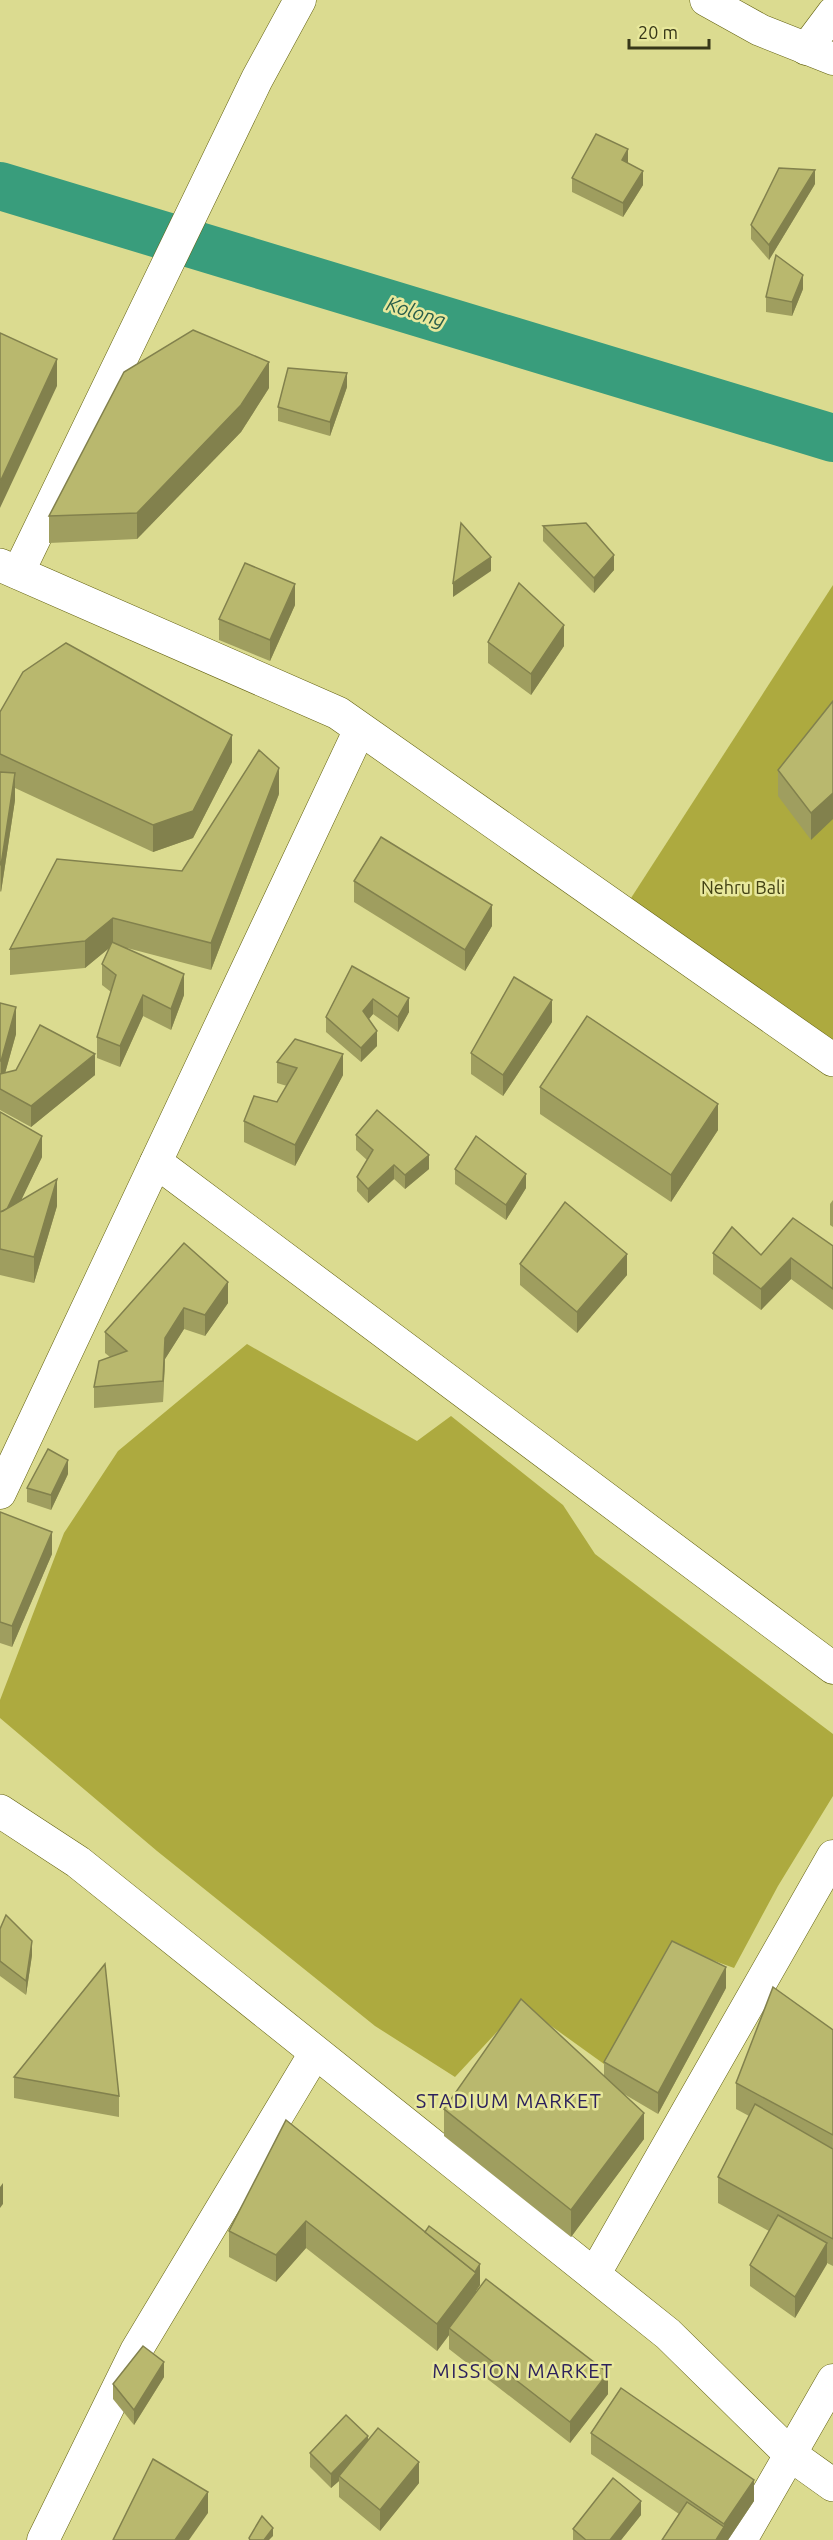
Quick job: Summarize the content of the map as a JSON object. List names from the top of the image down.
{
  "districts": ["STADIUM MARKET", "MISSION MARKET"],
  "water": ["Kolong"],
  "parks": ["Nehru Bali"],
  "scale_bar": "20 m"
}
